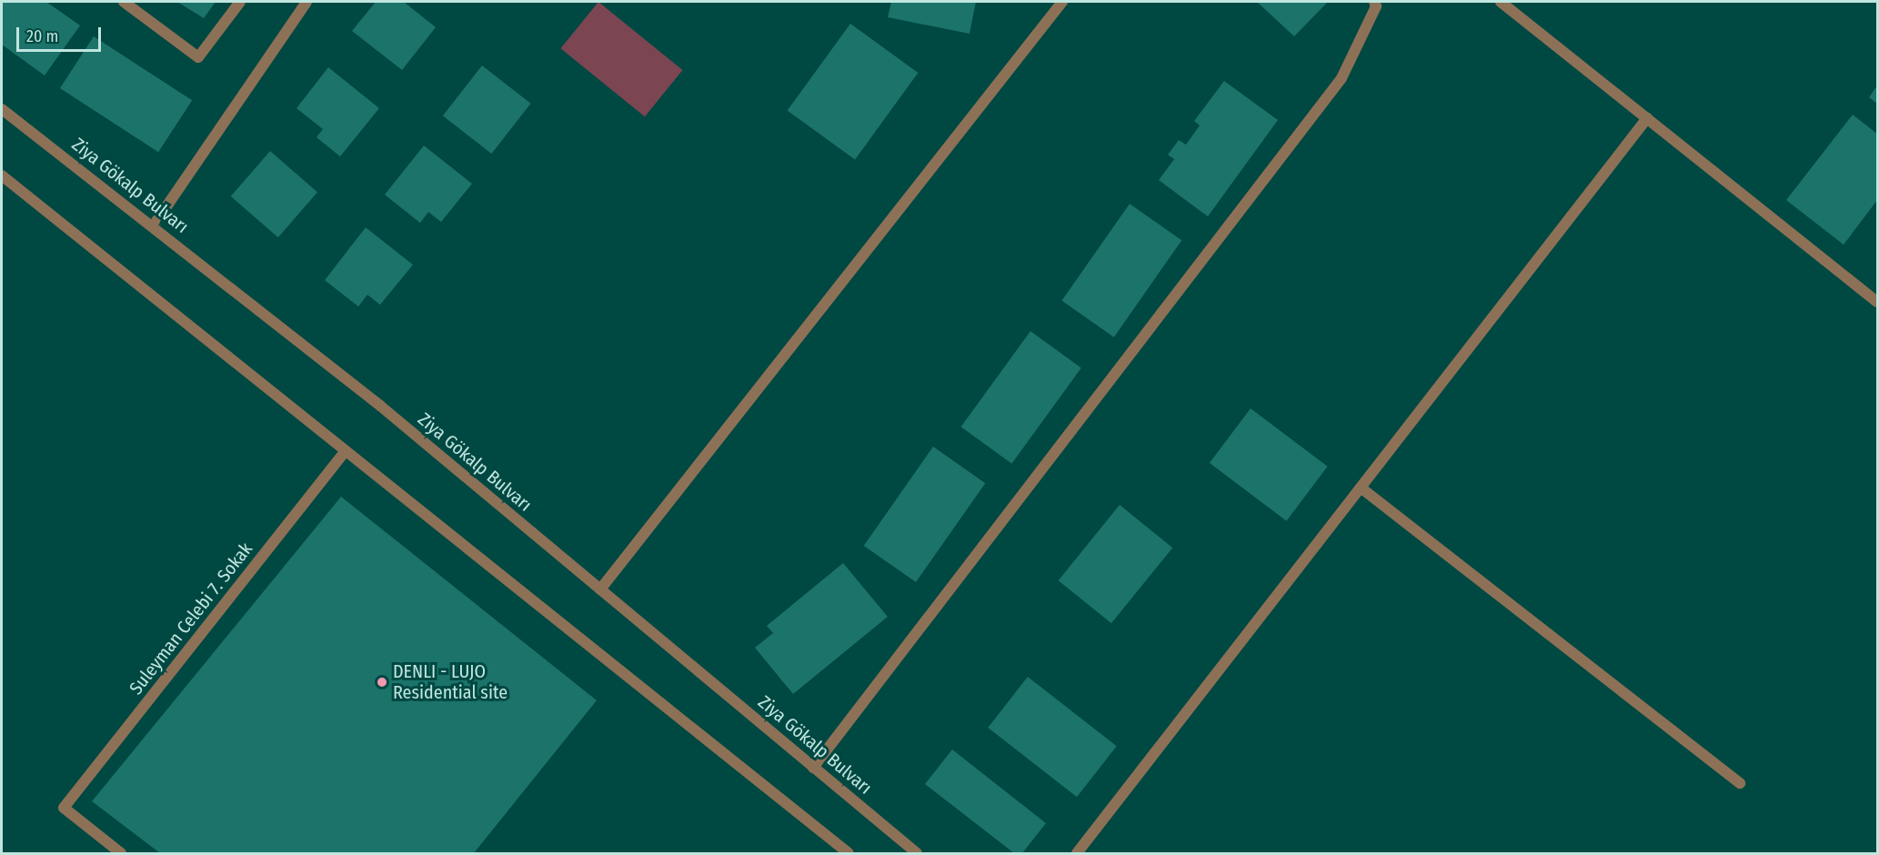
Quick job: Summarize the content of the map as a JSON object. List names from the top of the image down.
{
  "streets": {
    "street": ["Ziya Gökalp Bulvarı", "Suleyman Celebi 7. Sokak"]
  },
  "places": ["DENLI - LUJO Residential site"],
  "scale_bar": "20 m"
}
